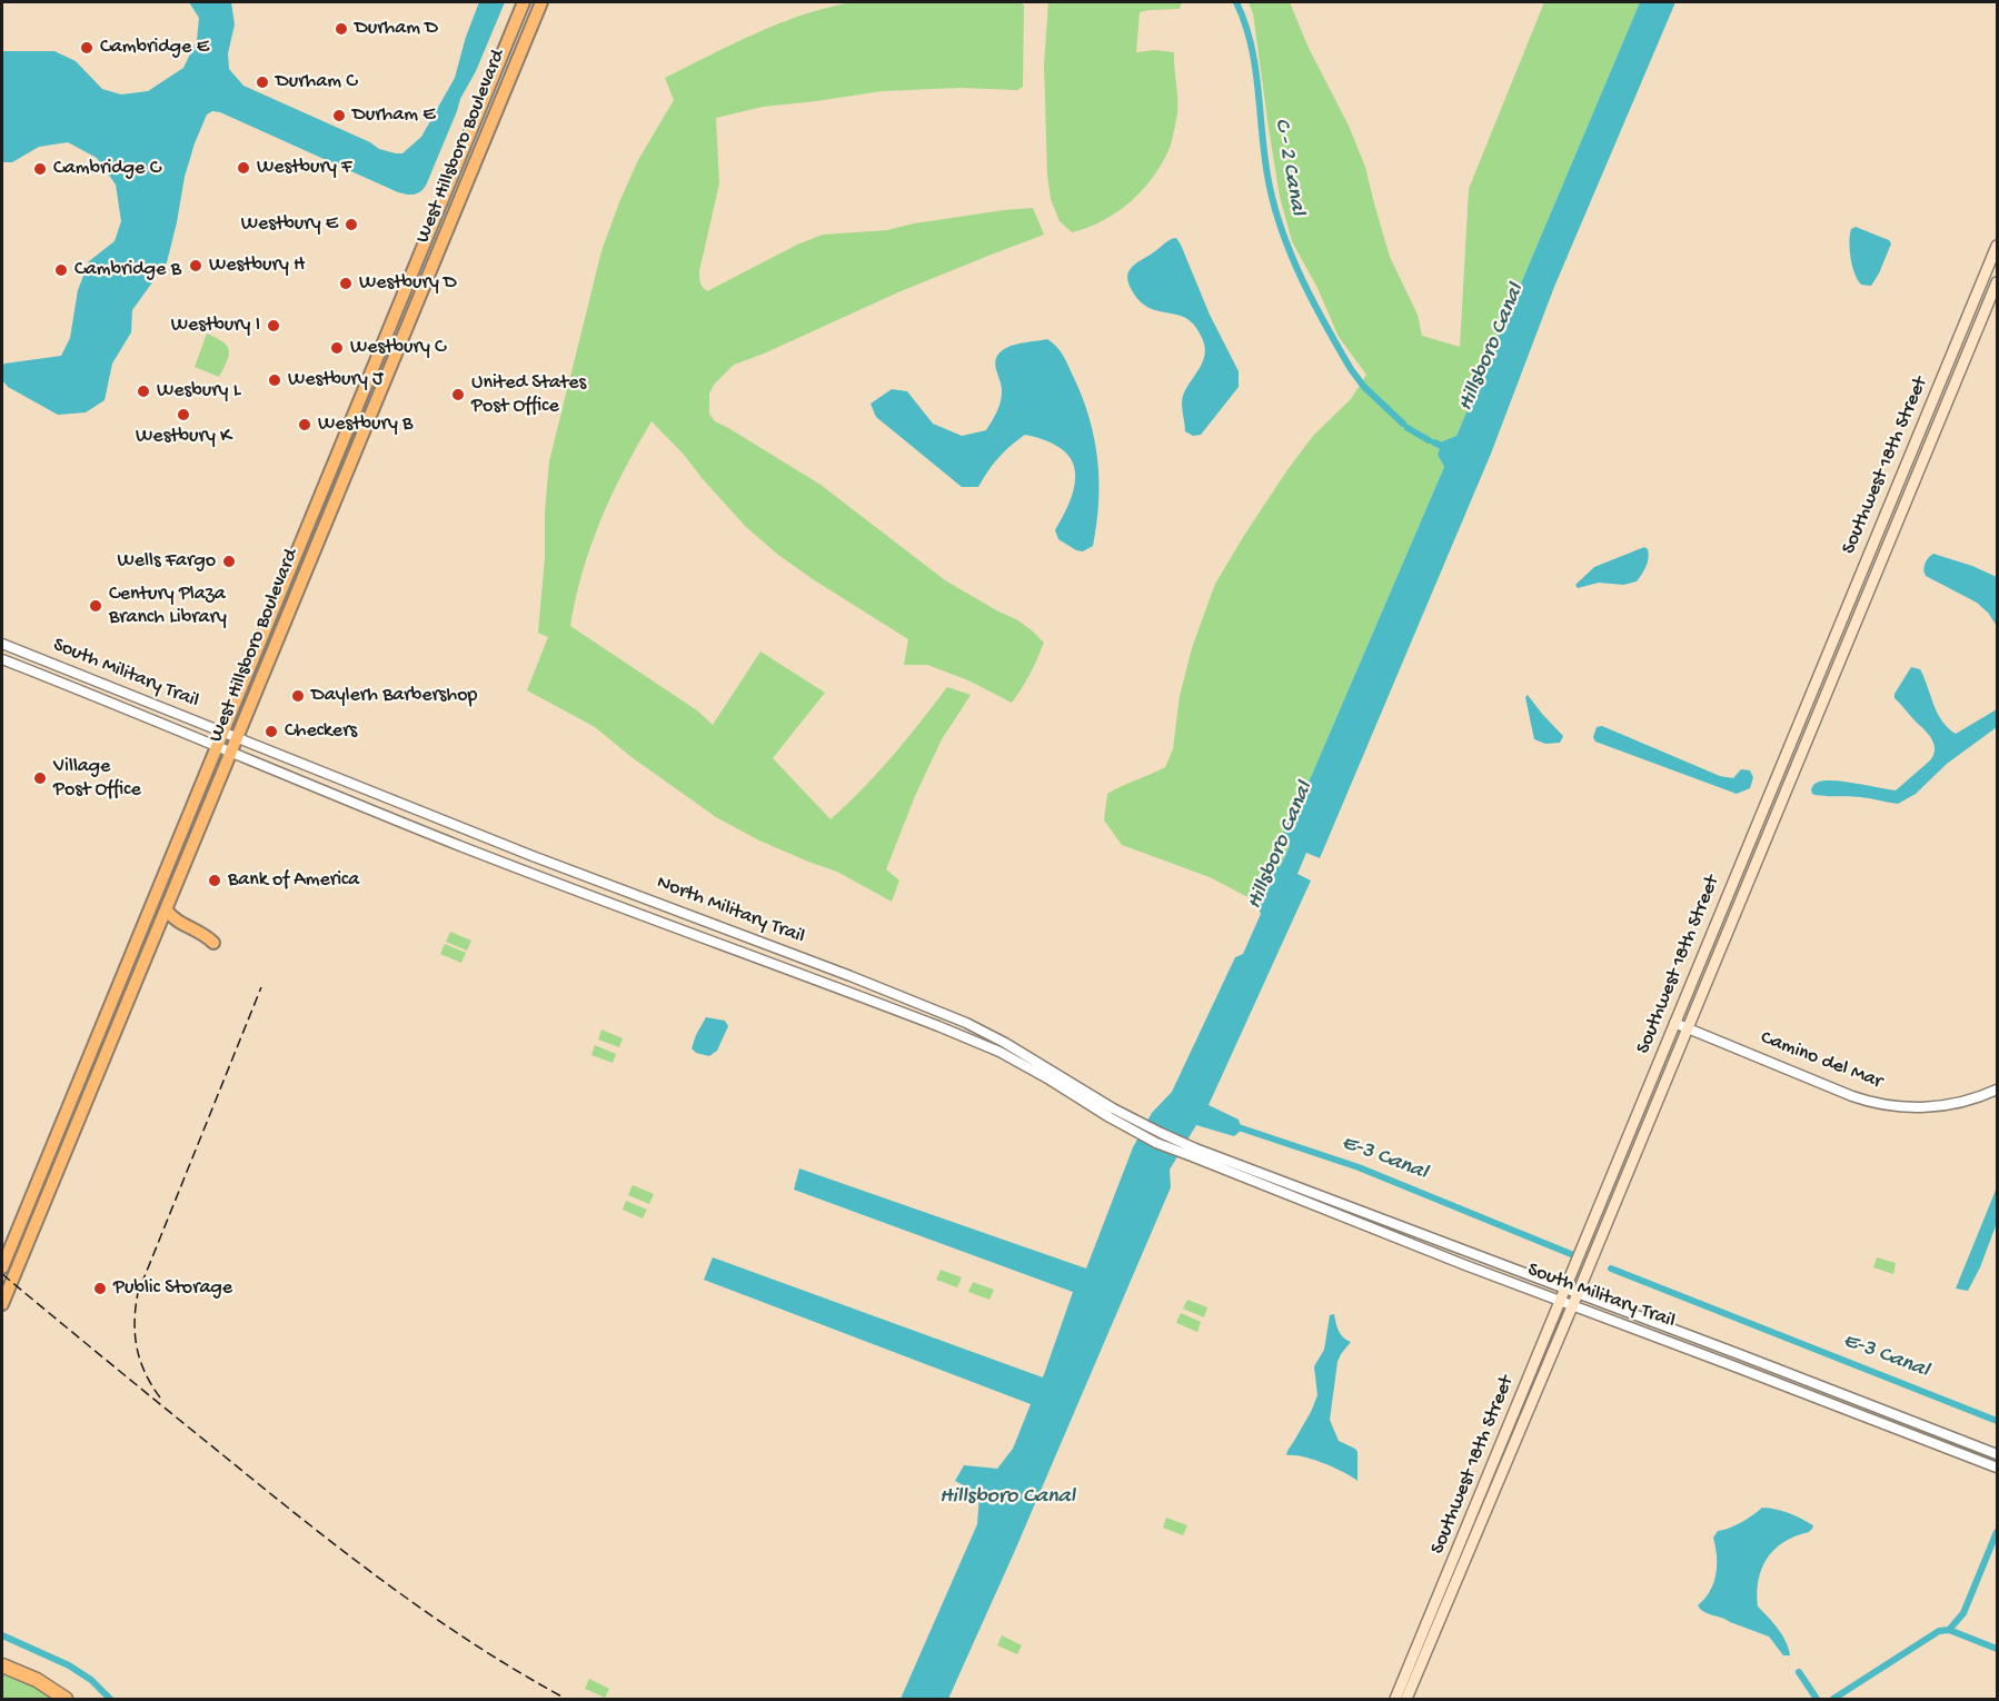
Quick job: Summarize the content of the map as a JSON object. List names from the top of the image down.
{
  "streets": {
    "main road": ["West Hillsboro Boulevard", "Southwest 18th Street"],
    "street": ["South Military Trail", "North Military Trail", "Camino del Mar"]
  },
  "crossings": [
    ["West Hillsboro Boulevard", "South Military Trail"],
    ["West Hillsboro Boulevard", "North Military Trail"],
    ["Southwest 18th Street", "South Military Trail"],
    ["Southwest 18th Street", "Camino del Mar"],
    ["South Military Trail", "North Military Trail"]
  ],
  "water": ["C - 2 Canal", "Hillsboro Canal", "E-3 Canal"],
  "places": [
    "Durham D",
    "Cambridge E",
    "Durham C",
    "Durham E",
    "Westbury F",
    "Cambridge C",
    "Westbury E",
    "Westbury H",
    "Cambridge B",
    "Westbury D",
    "Westbury I",
    "Westbury C",
    "Westbury J",
    "Wesbury L",
    "United States Post Office",
    "Westbury K",
    "Westbury B",
    "Wells Fargo",
    "Century Plaza Branch Library",
    "Daylerh Barbershop",
    "Checkers",
    "Village Post Office",
    "Bank of America",
    "Public Storage"
  ]
}
